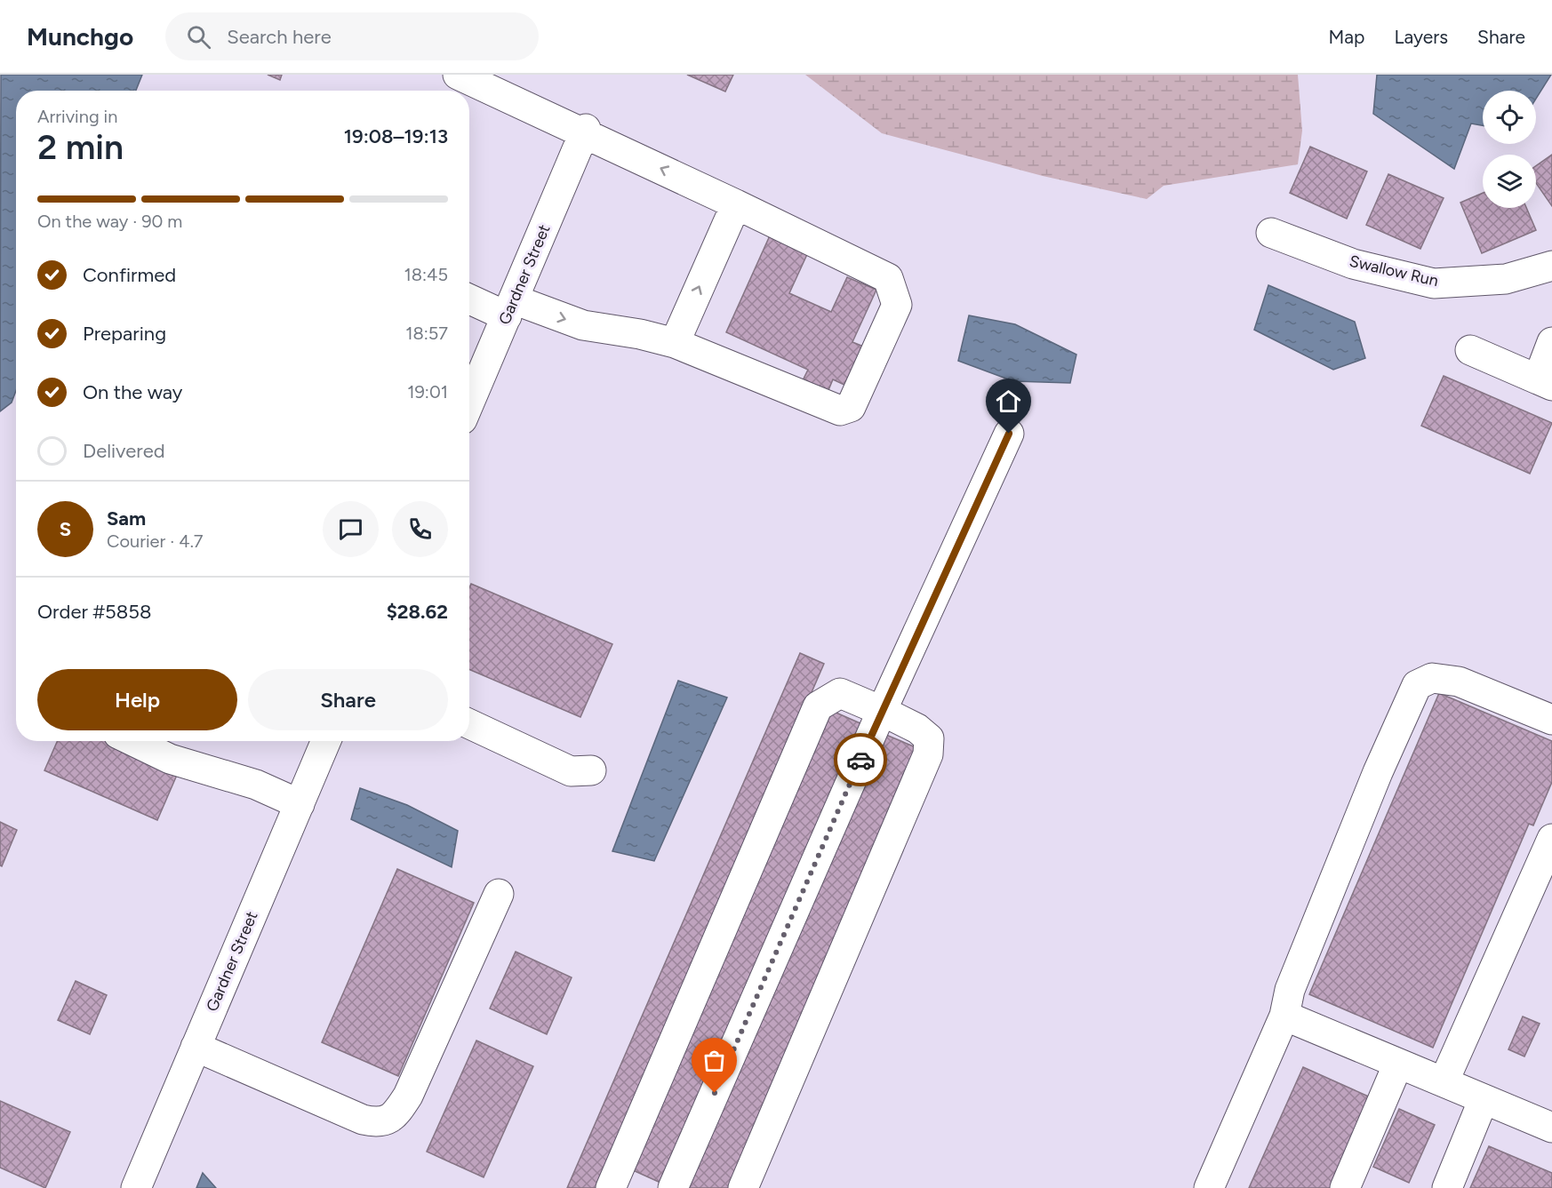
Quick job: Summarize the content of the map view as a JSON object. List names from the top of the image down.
{
  "streets": {
    "street": ["Swallow Run", "Gardner Street"]
  },
  "page": {
    "header": "Munchgo",
    "search": "Search here",
    "nav": ["Map", "Layers", "Share"],
    "heading": ["2 min", "Arriving in", "19:08–19:13"],
    "panel": [
      "Sam",
      "Courier · 4.7",
      "Order #5858",
      "$28.62"
    ],
    "bar": "On the way · 90 m",
    "list": [
      ["Confirmed", "18:45"],
      ["Preparing", "18:57"],
      ["On the way", "19:01"],
      "Delivered"
    ],
    "round": "S",
    "buttons": ["Help", "Share"]
  }
}
